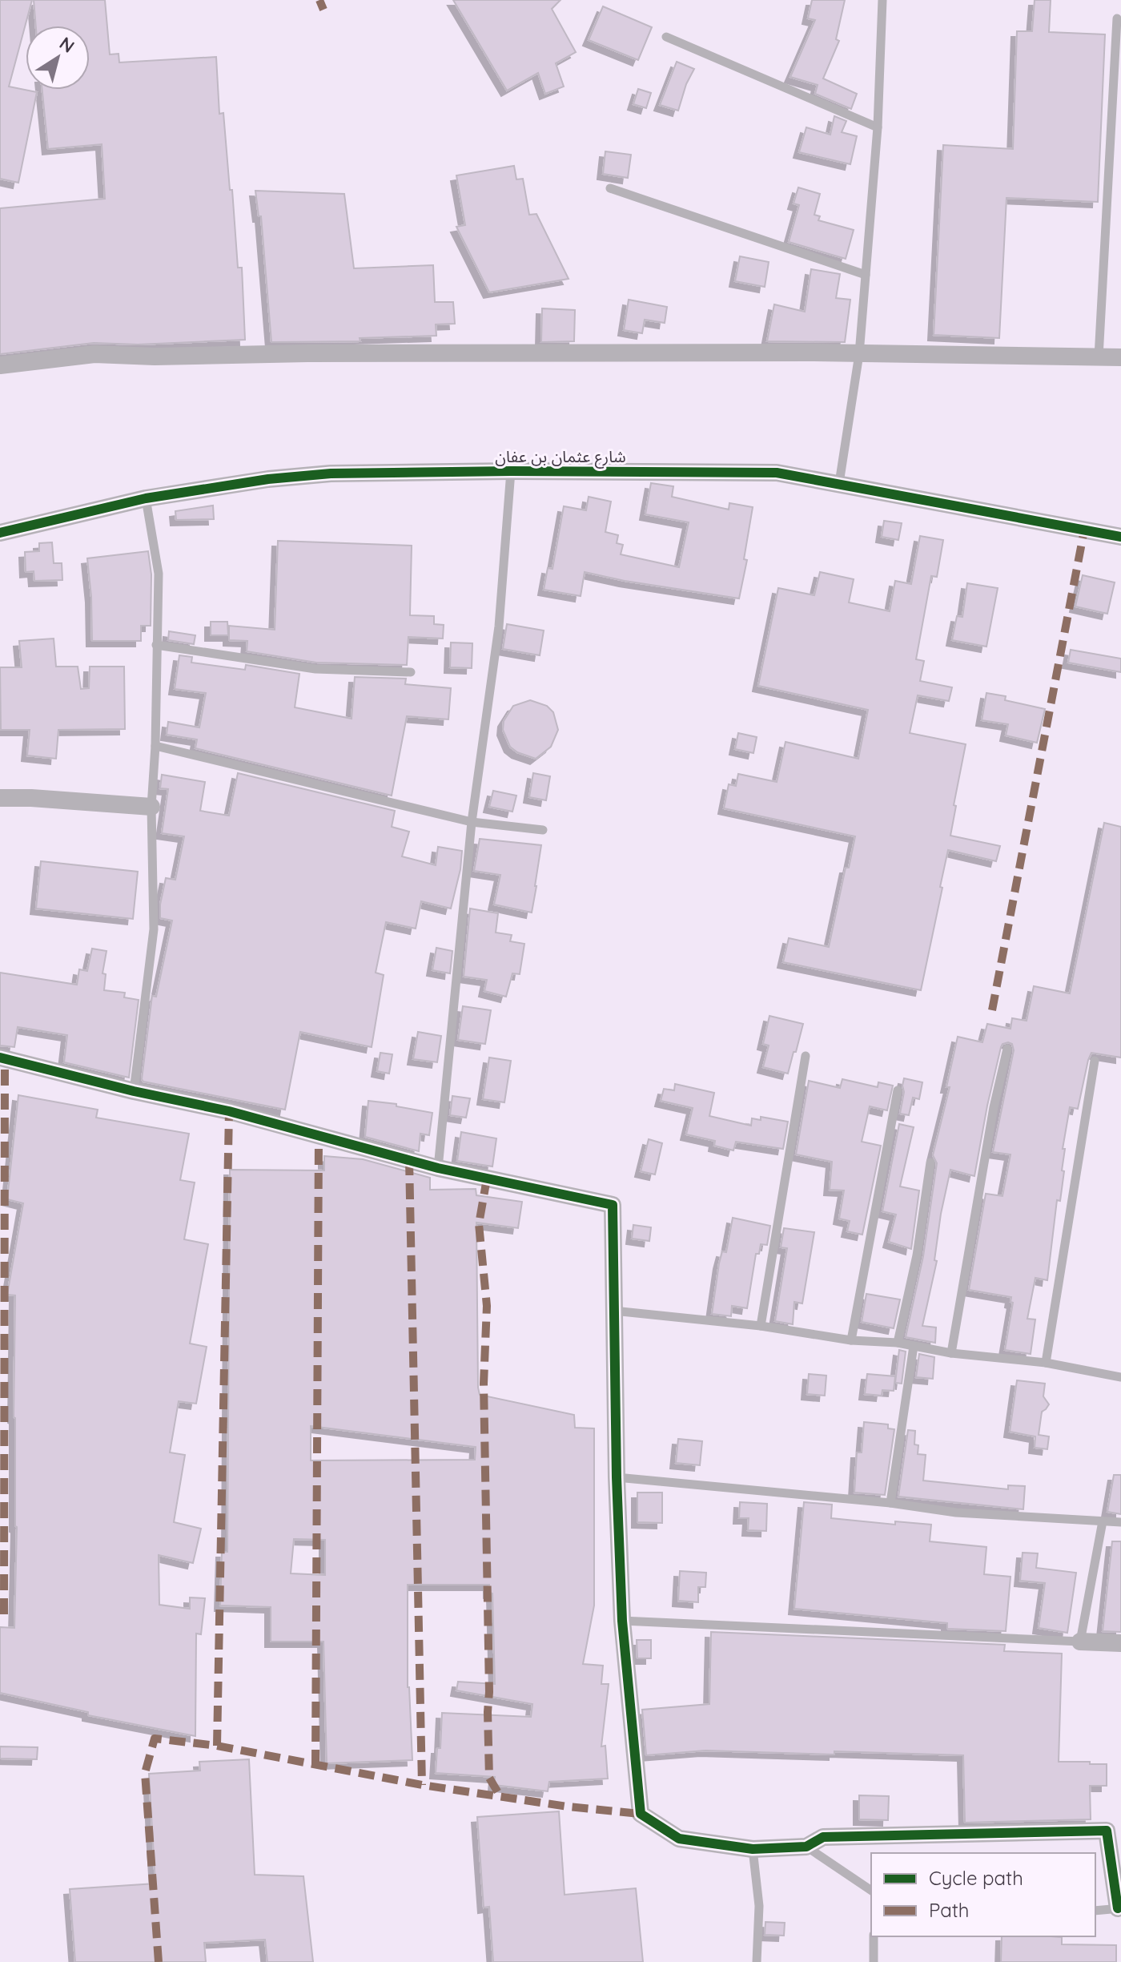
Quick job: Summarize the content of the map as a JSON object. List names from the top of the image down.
{
  "streets": {
    "street": ["شارع عثمان بن عفان"]
  },
  "legend": ["Cycle path", "Path"],
  "north": "top right"
}
